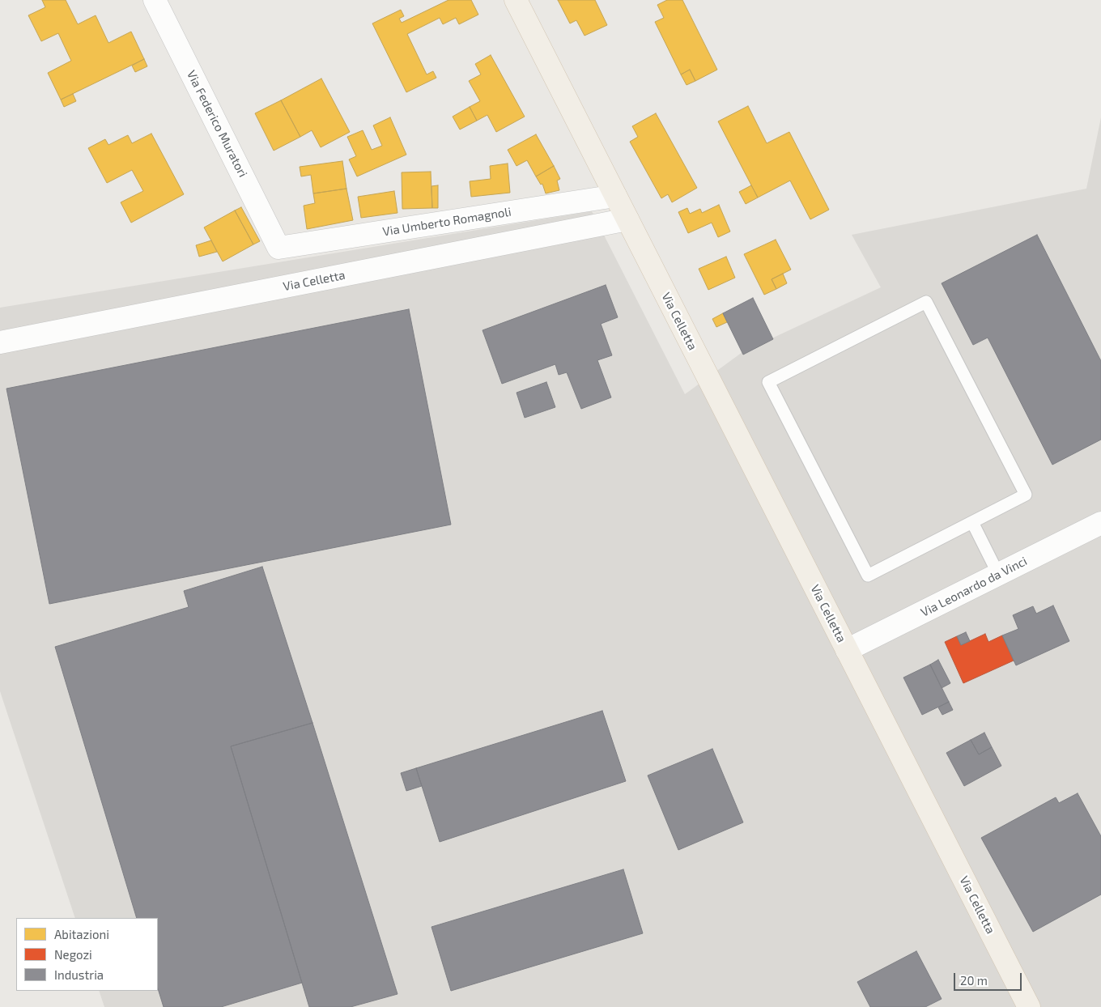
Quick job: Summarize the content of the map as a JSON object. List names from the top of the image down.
{
  "streets": {
    "main road": ["Via Celletta"],
    "street": ["Via Federico Muratori", "Via Umberto Romagnoli", "Via Leonardo da Vinci"]
  },
  "crossings": [
    ["Via Federico Muratori", "Via Umberto Romagnoli"],
    ["Via Umberto Romagnoli", "Via Celletta"],
    ["Via Celletta", "Via Leonardo da Vinci"]
  ],
  "legend": ["Abitazioni", "Negozi", "Industria"],
  "scale_bar": "20 m"
}
